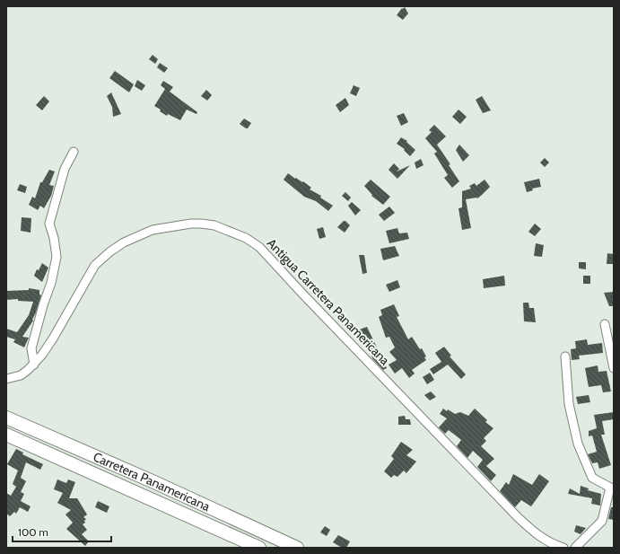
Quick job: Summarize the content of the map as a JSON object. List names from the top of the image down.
{
  "streets": {
    "highway": ["Carretera Panamericana"],
    "street": ["Antigua Carretera Panamericana"]
  },
  "scale_bar": "100 m"
}
